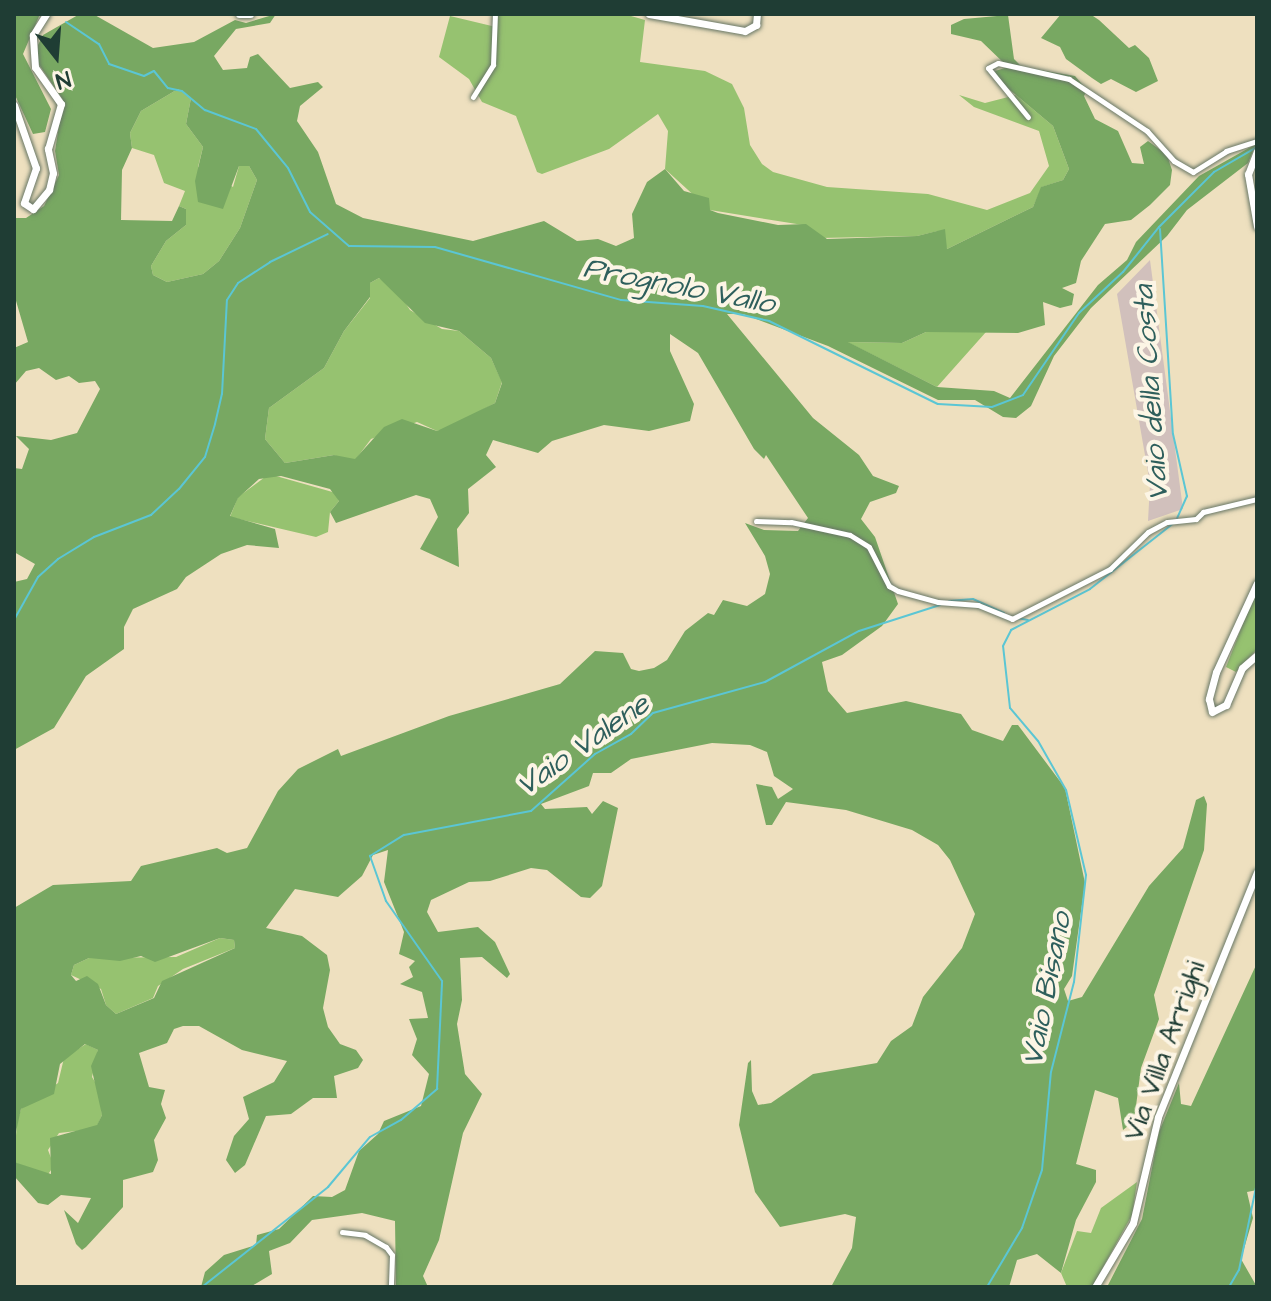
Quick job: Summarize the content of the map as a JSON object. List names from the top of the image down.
{
  "streets": {
    "street": ["Via Villa Arrighi"]
  },
  "water": [
    "Prognolo Vallo",
    "Vaio della Costa",
    "Vaio Valene",
    "Vaio Bisano"
  ],
  "north": "bottom"
}
